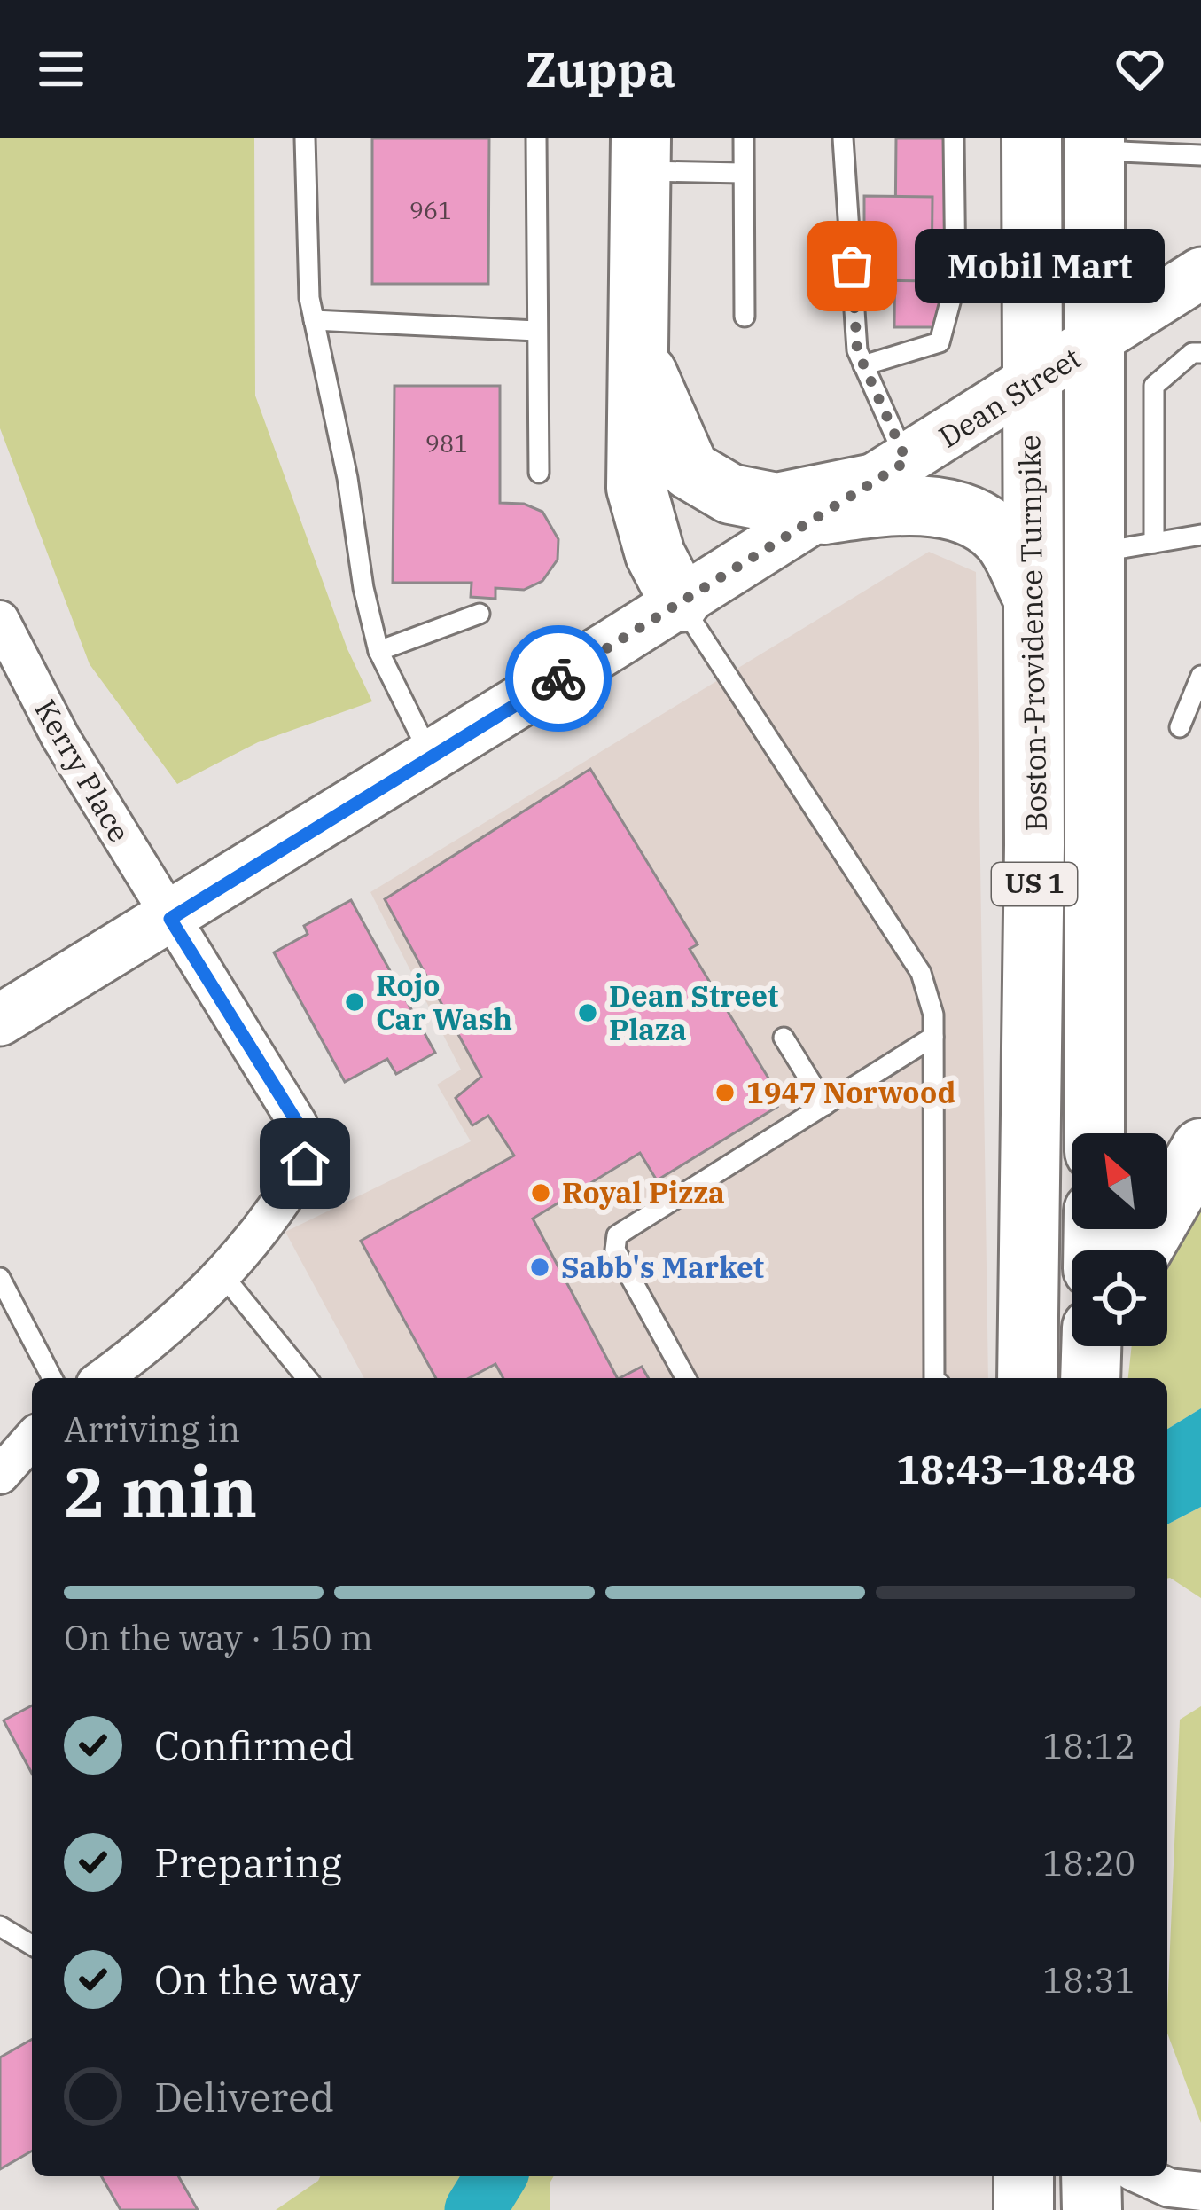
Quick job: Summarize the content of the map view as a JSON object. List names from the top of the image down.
{
  "streets": {
    "main road": ["Dean Street", "Boston-Providence Turnpike", "US 1"],
    "street": ["Kerry Place"]
  },
  "crossings": [
    ["Dean Street", "Boston-Providence Turnpike"],
    ["Dean Street", "Kerry Place"]
  ],
  "places": [
    "Mobil Mart",
    "Rojo Car Wash",
    "Dean Street Plaza",
    "1947 Norwood",
    "Royal Pizza",
    "Sabb's Market"
  ],
  "house_numbers": ["961", "981"],
  "north": "top left",
  "page": {
    "header": "Zuppa",
    "bubble": "Mobil Mart",
    "heading": ["2 min", "Arriving in", "18:43–18:48"],
    "bar": "On the way · 150 m",
    "list": [
      ["Confirmed", "18:12"],
      ["Preparing", "18:20"],
      ["On the way", "18:31"],
      "Delivered"
    ]
  }
}
